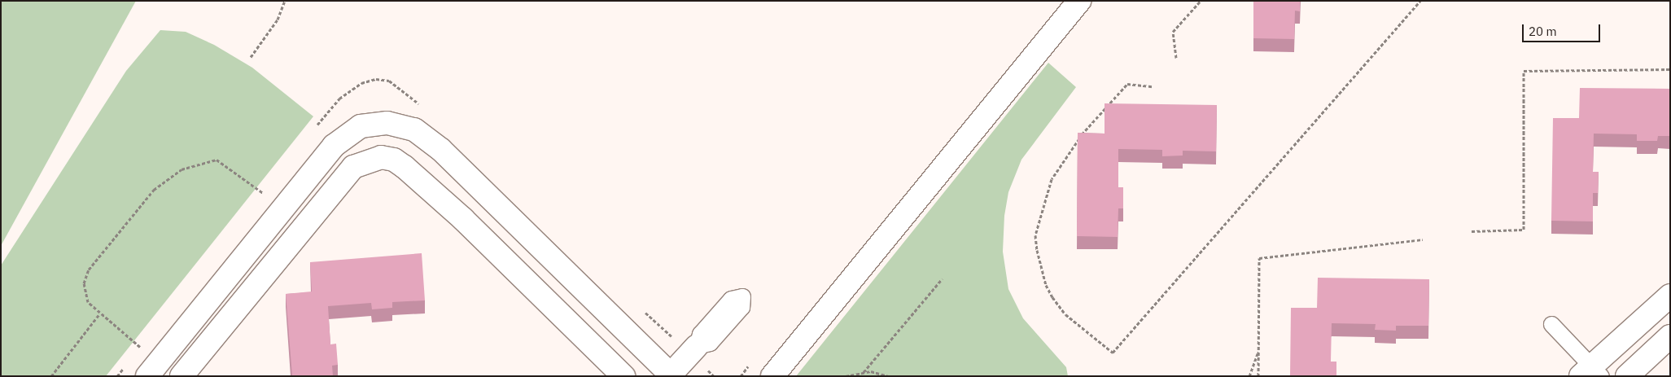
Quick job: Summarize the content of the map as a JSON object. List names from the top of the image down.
{
  "scale_bar": "20 m"
}
